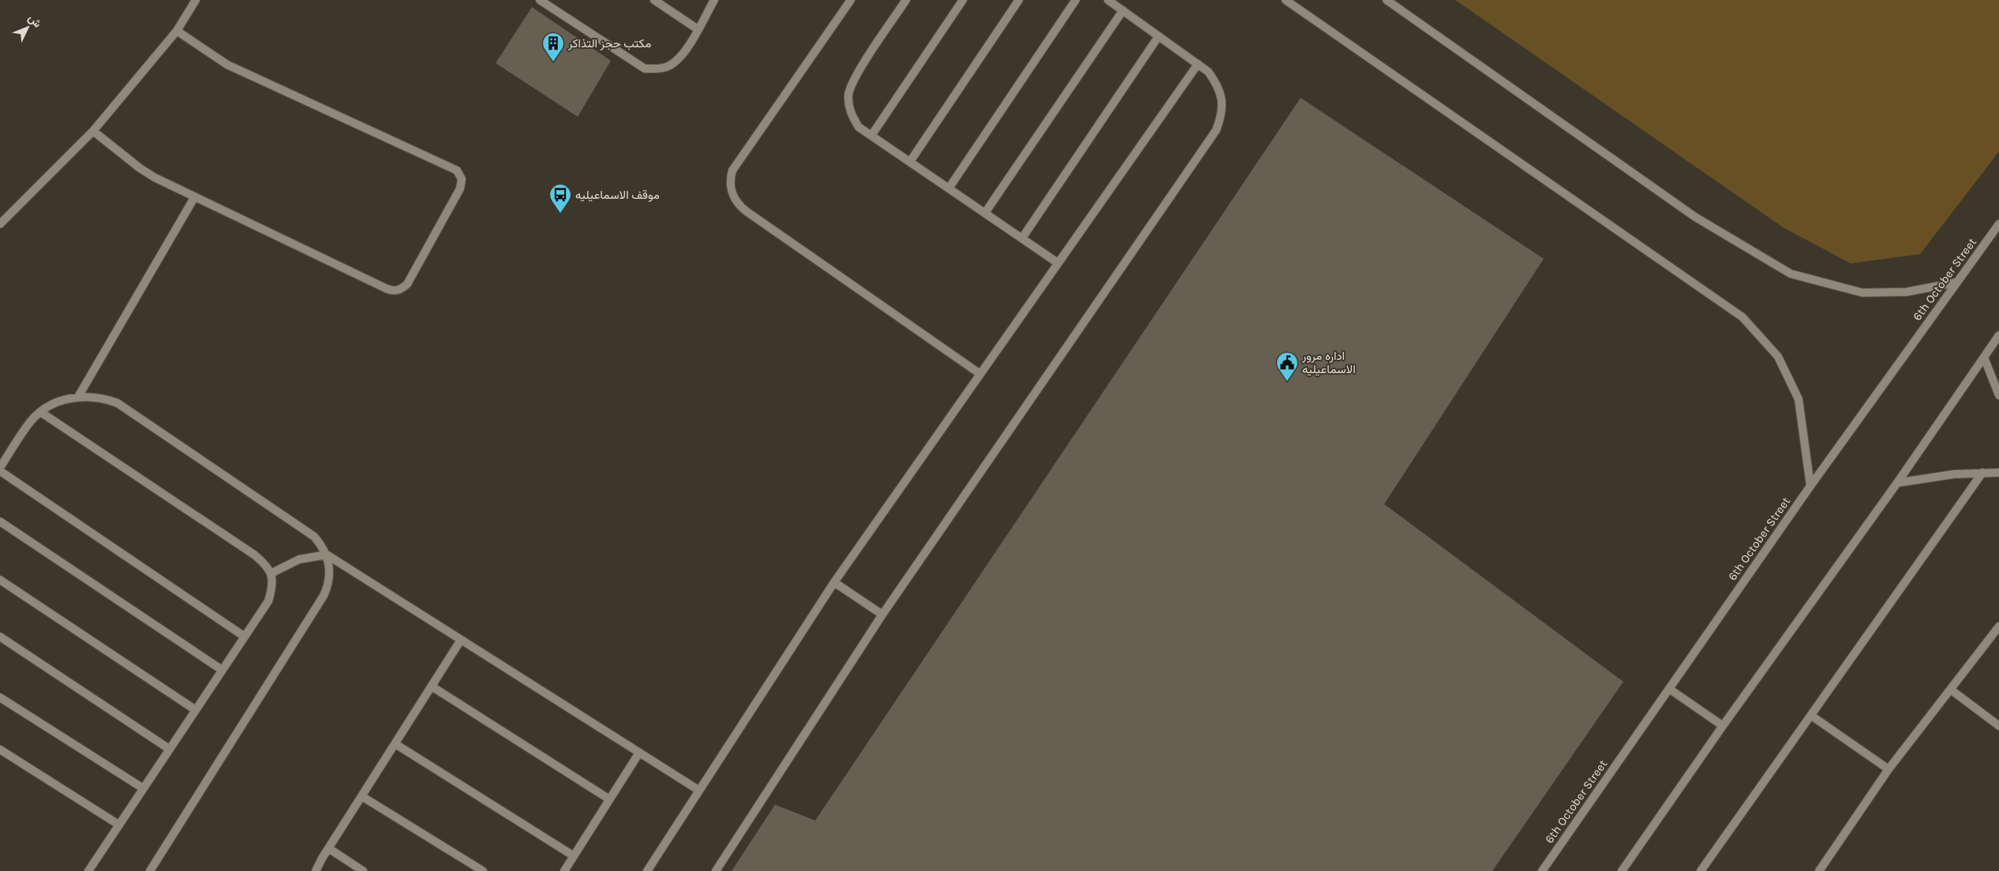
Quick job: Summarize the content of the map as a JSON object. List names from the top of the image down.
{
  "streets": {
    "street": ["6th October Street"]
  },
  "places": {
    "building": ["مكتب حجز التذاكر"],
    "bus stop": ["موقف الاسماعيليه"],
    "public building": ["اداره مرور الاسماعيليه"]
  },
  "north": "top right"
}
